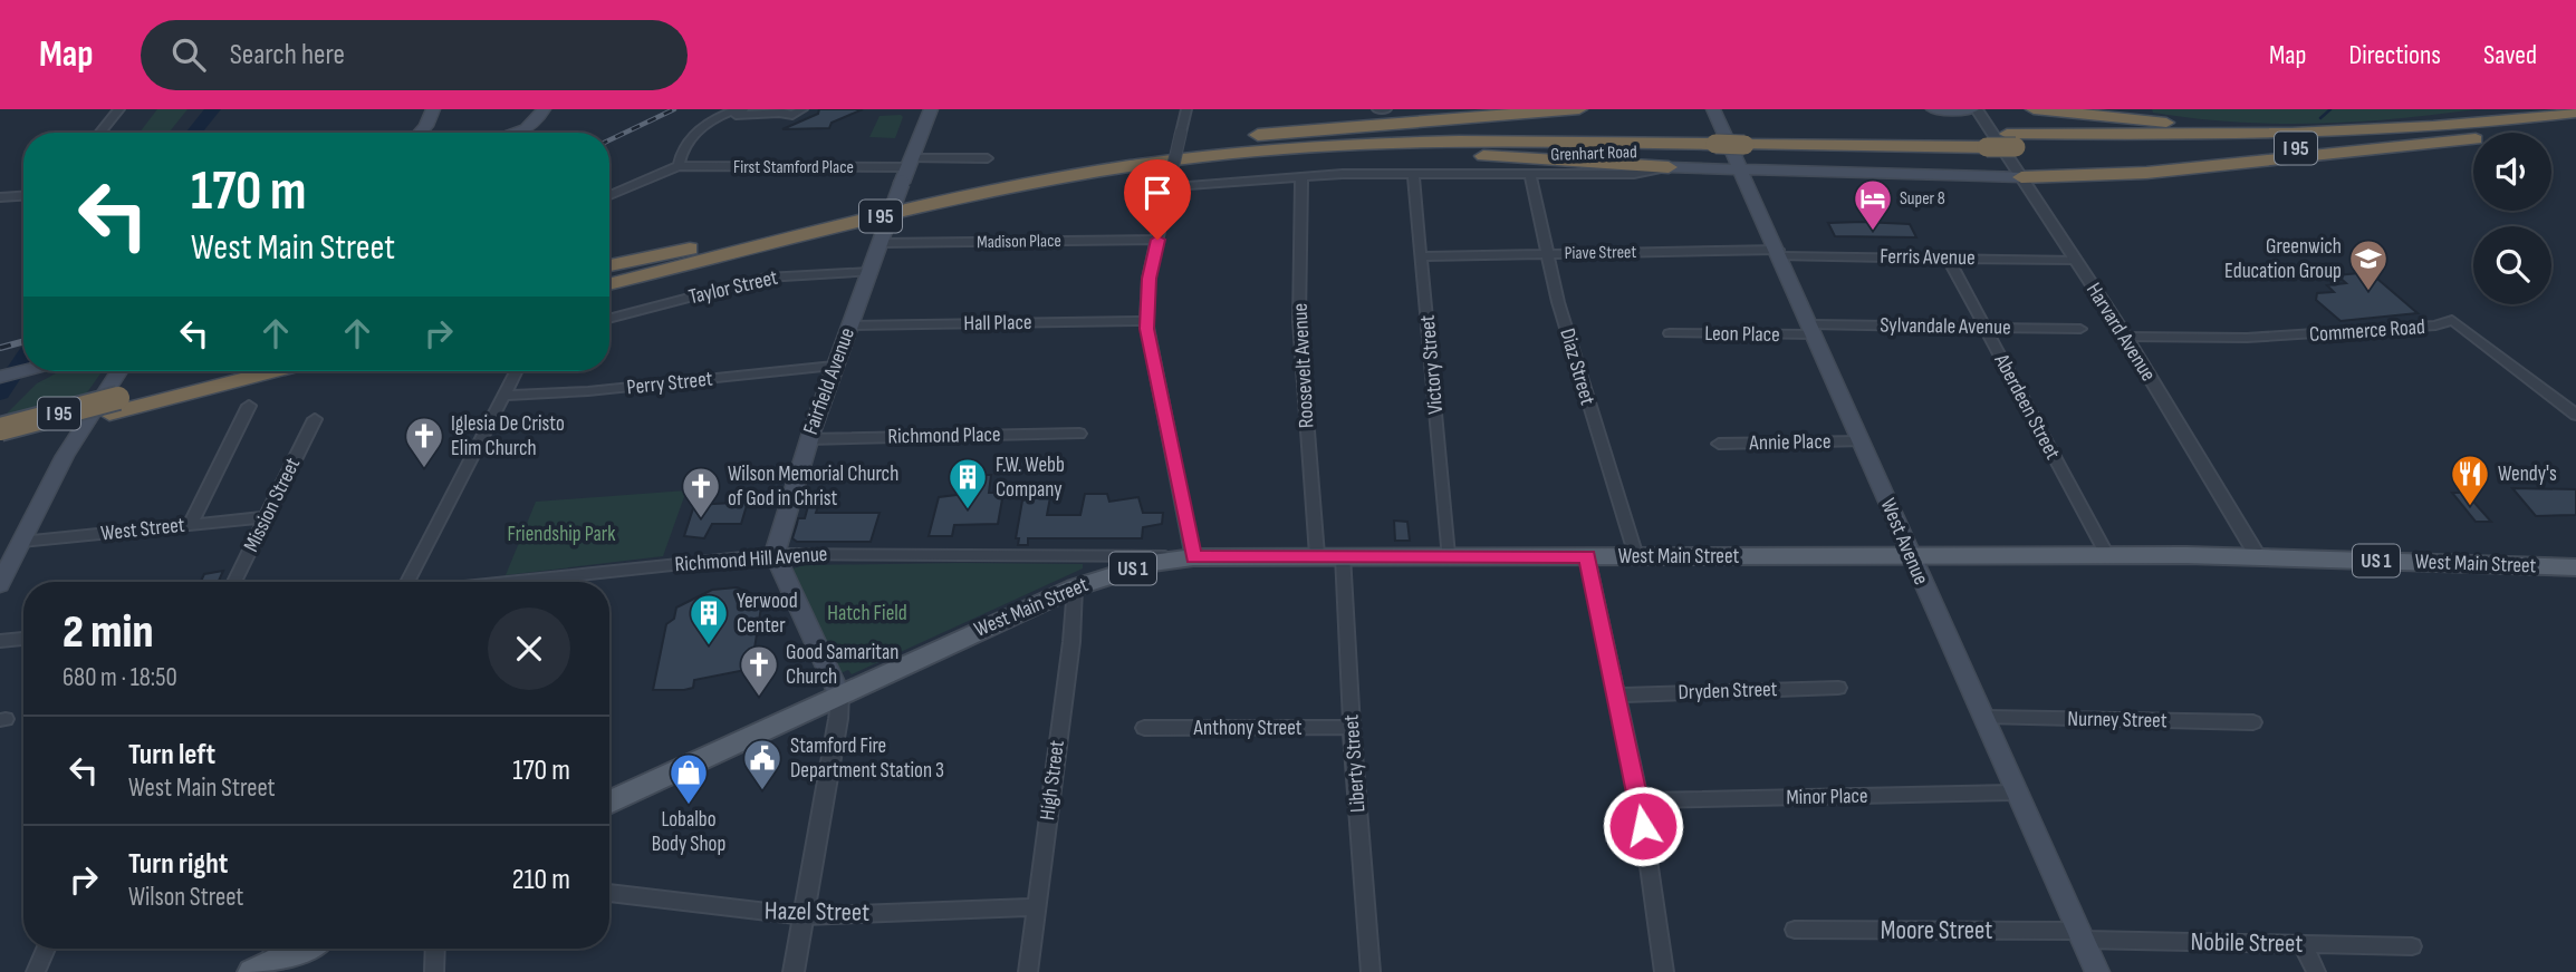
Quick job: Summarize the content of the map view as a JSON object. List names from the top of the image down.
{
  "streets": {
    "highway": ["I 95"],
    "main road": [
      "Grenhart Road",
      "Fairfield Avenue",
      "West Avenue",
      "West Main Street",
      "US 1"
    ],
    "street": [
      "First Stamford Place",
      "Madison Place",
      "Piave Street",
      "Ferris Avenue",
      "Taylor Street",
      "Hall Place",
      "Sylvandale Avenue",
      "Commerce Road",
      "Harvard Avenue",
      "Leon Place",
      "Victory Street",
      "Roosevelt Avenue",
      "Diaz Street",
      "Perry Street",
      "Aberdeen Street",
      "Richmond Place",
      "Annie Place",
      "Mission Street",
      "West Street",
      "Richmond Hill Avenue",
      "Dryden Street",
      "Nurney Street",
      "Anthony Street",
      "Liberty Street",
      "High Street",
      "Minor Place",
      "Hazel Street",
      "Moore Street",
      "Nobile Street"
    ]
  },
  "crossings": [
    ["Grenhart Road", "Harvard Avenue"],
    ["Grenhart Road", "Victory Street"],
    ["Grenhart Road", "Roosevelt Avenue"],
    ["Grenhart Road", "Diaz Street"],
    ["Grenhart Road", "West Avenue"],
    ["First Stamford Place", "Fairfield Avenue"],
    ["Madison Place", "Fairfield Avenue"],
    ["Piave Street", "Ferris Avenue"],
    ["Piave Street", "Victory Street"],
    ["Piave Street", "Diaz Street"],
    ["Piave Street", "West Avenue"],
    ["Ferris Avenue", "Harvard Avenue"],
    ["Ferris Avenue", "Aberdeen Street"],
    ["Ferris Avenue", "West Avenue"],
    ["Taylor Street", "Fairfield Avenue"],
    ["Hall Place", "Fairfield Avenue"],
    ["Sylvandale Avenue", "Leon Place"],
    ["Sylvandale Avenue", "Aberdeen Street"],
    ["Sylvandale Avenue", "West Avenue"],
    ["Commerce Road", "Harvard Avenue"],
    ["Harvard Avenue", "West Main Street"],
    ["Leon Place", "West Avenue"],
    ["Victory Street", "West Main Street"],
    ["Roosevelt Avenue", "West Main Street"],
    ["Diaz Street", "West Main Street"],
    ["Fairfield Avenue", "Perry Street"],
    ["Fairfield Avenue", "Richmond Place"],
    ["Fairfield Avenue", "Richmond Hill Avenue"],
    ["Aberdeen Street", "West Main Street"],
    ["Annie Place", "West Avenue"],
    ["Mission Street", "West Street"],
    ["West Avenue", "West Main Street"],
    ["West Avenue", "Nurney Street"],
    ["West Avenue", "Minor Place"],
    ["West Avenue", "Moore Street"],
    ["West Avenue", "Nobile Street"],
    ["West Main Street", "Richmond Hill Avenue"],
    ["West Main Street", "Liberty Street"],
    ["West Main Street", "High Street"],
    ["Anthony Street", "Liberty Street"],
    ["High Street", "Hazel Street"],
    ["Moore Street", "Nobile Street"]
  ],
  "parks": ["Friendship Park", "Hatch Field"],
  "places": {
    "hotel": ["Super 8"],
    "school or university": ["Greenwich Education Group"],
    "church": ["Iglesia De Cristo Elim Church", "Wilson Memorial Church of God in Christ", "Good Samaritan Church"],
    "restaurant": ["Wendy's"],
    "building": ["F.W. Webb Company", "Yerwood Center"],
    "public building": ["Stamford Fire Department Station 3"],
    "shop": ["Lobalbo Body Shop"]
  },
  "page": {
    "header": "Map",
    "search": "Search here",
    "nav": ["Map", "Directions", "Saved"],
    "turn": ["170 m", "West Main Street"],
    "heading": ["2 min", "680 m · 18:50"],
    "list": [
      {
        "name": "Turn left",
        "note": "West Main Street",
        "value": "170 m"
      },
      {
        "name": "Turn right",
        "note": "Wilson Street",
        "value": "210 m"
      }
    ]
  }
}
